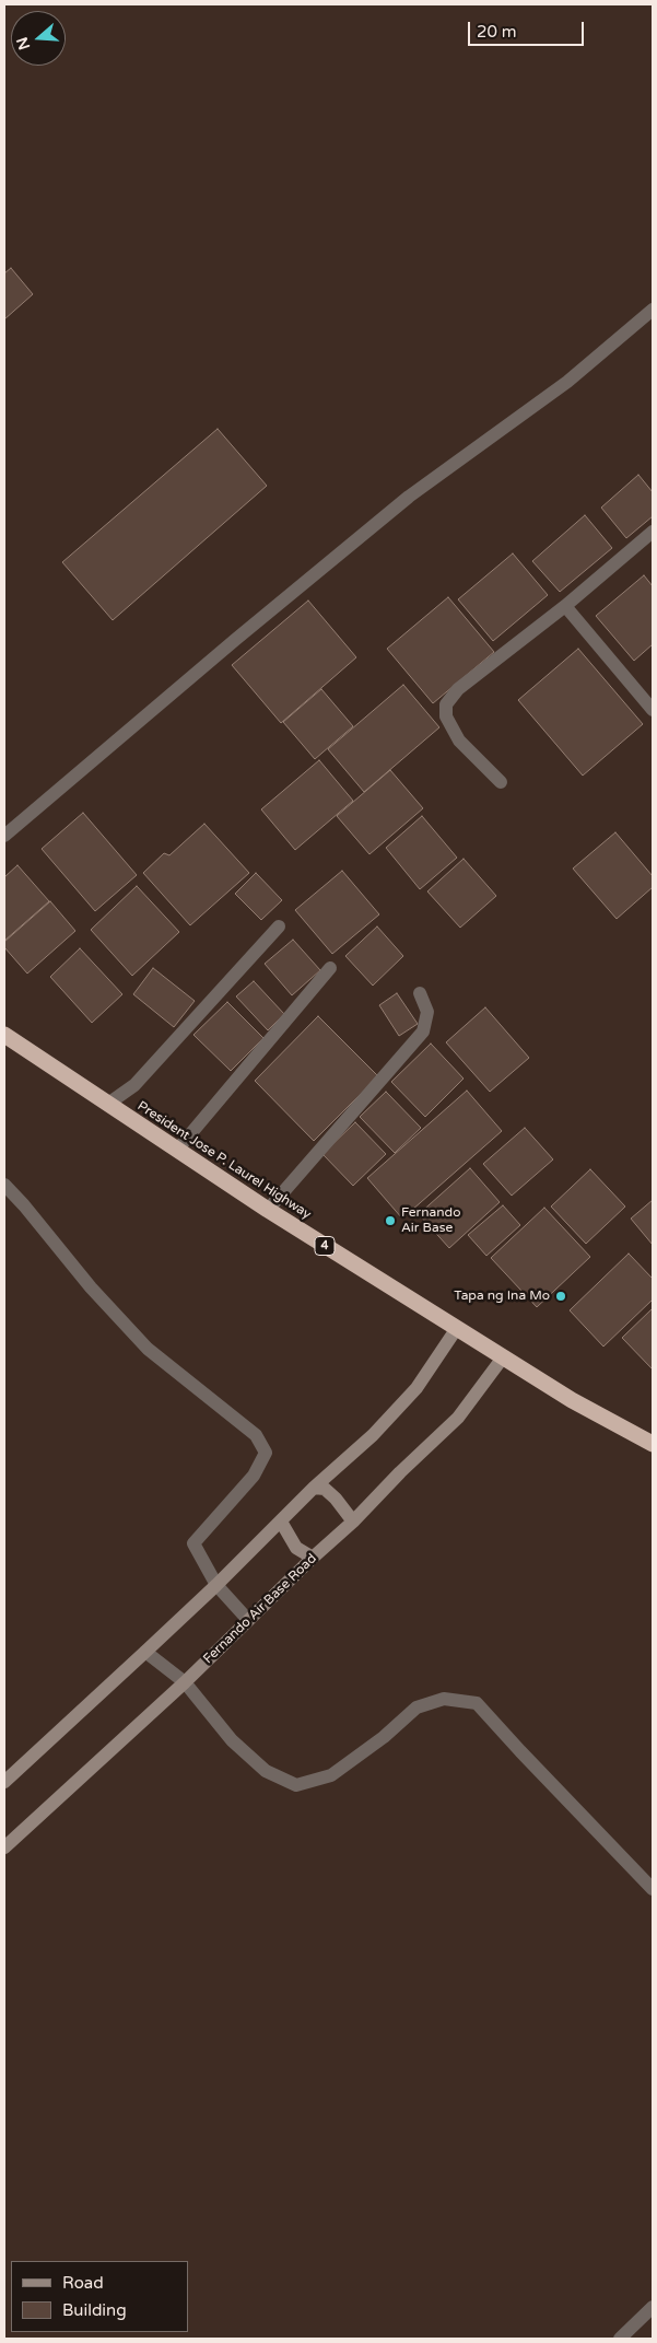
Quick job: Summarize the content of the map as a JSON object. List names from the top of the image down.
{
  "streets": {
    "highway": ["President Jose P. Laurel Highway", "4"],
    "street": ["Fernando Air Base Road"]
  },
  "crossings": [
    ["President Jose P. Laurel Highway", "Fernando Air Base Road"]
  ],
  "places": ["Fernando Air Base", "Tapa ng Ina Mo"],
  "legend": ["Road", "Building"],
  "scale_bar": "20 m",
  "north": "left"
}
